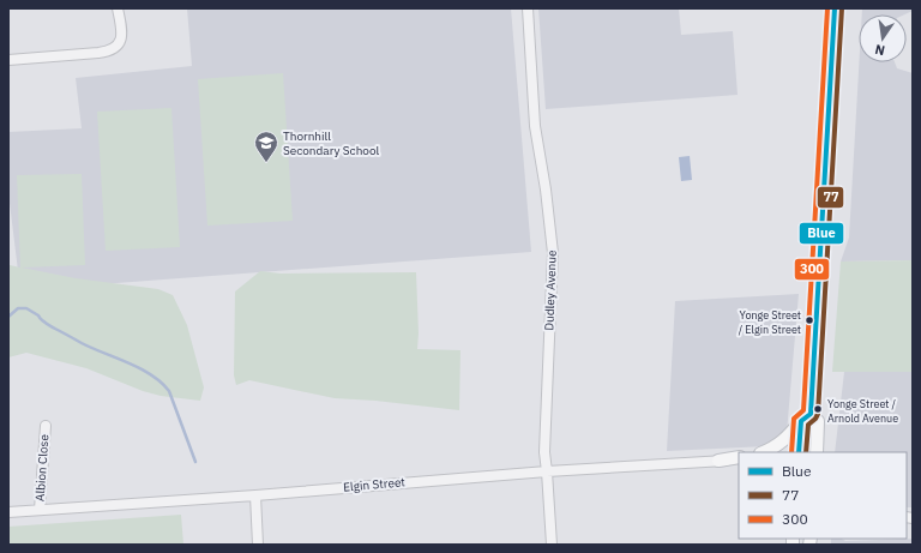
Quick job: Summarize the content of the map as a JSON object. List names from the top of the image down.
{
  "streets": {
    "street": ["Dudley Avenue", "Albion Close", "Elgin Street"]
  },
  "crossings": [
    ["Dudley Avenue", "Elgin Street"],
    ["Albion Close", "Elgin Street"]
  ],
  "places": {
    "school or university": ["Thornhill Secondary School"],
    "other": ["Yonge Street / Elgin Street", "Yonge Street / Arnold Avenue"]
  },
  "lines": ["transit line Blue", "transit line 77", "transit line 300"],
  "legend": ["Blue", "77", "300"],
  "north": "bottom"
}
